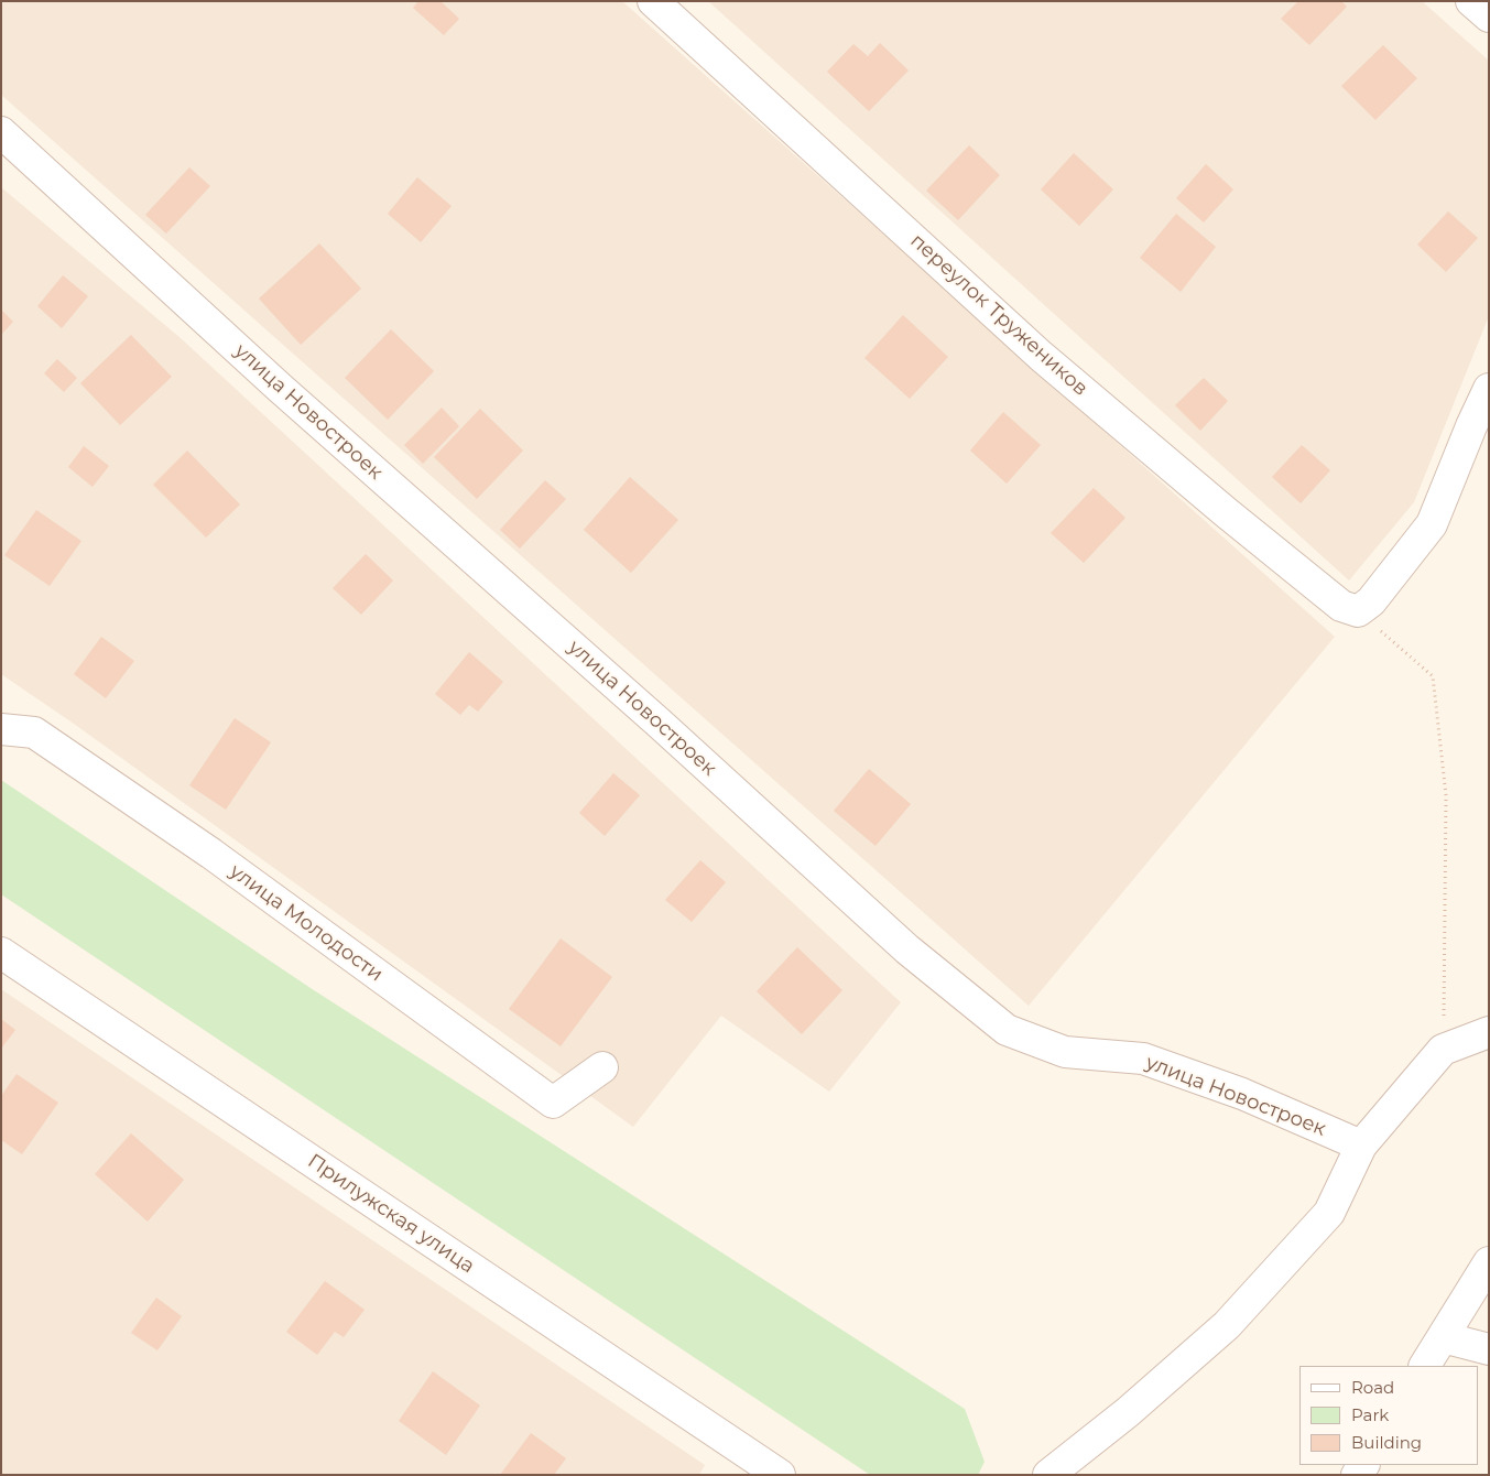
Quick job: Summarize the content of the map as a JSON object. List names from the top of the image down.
{
  "streets": {
    "street": [
      "переулок Тружеников",
      "улица Новостроек",
      "улица Молодости",
      "Прилужская улица"
    ]
  },
  "legend": ["Road", "Park", "Building"]
}
